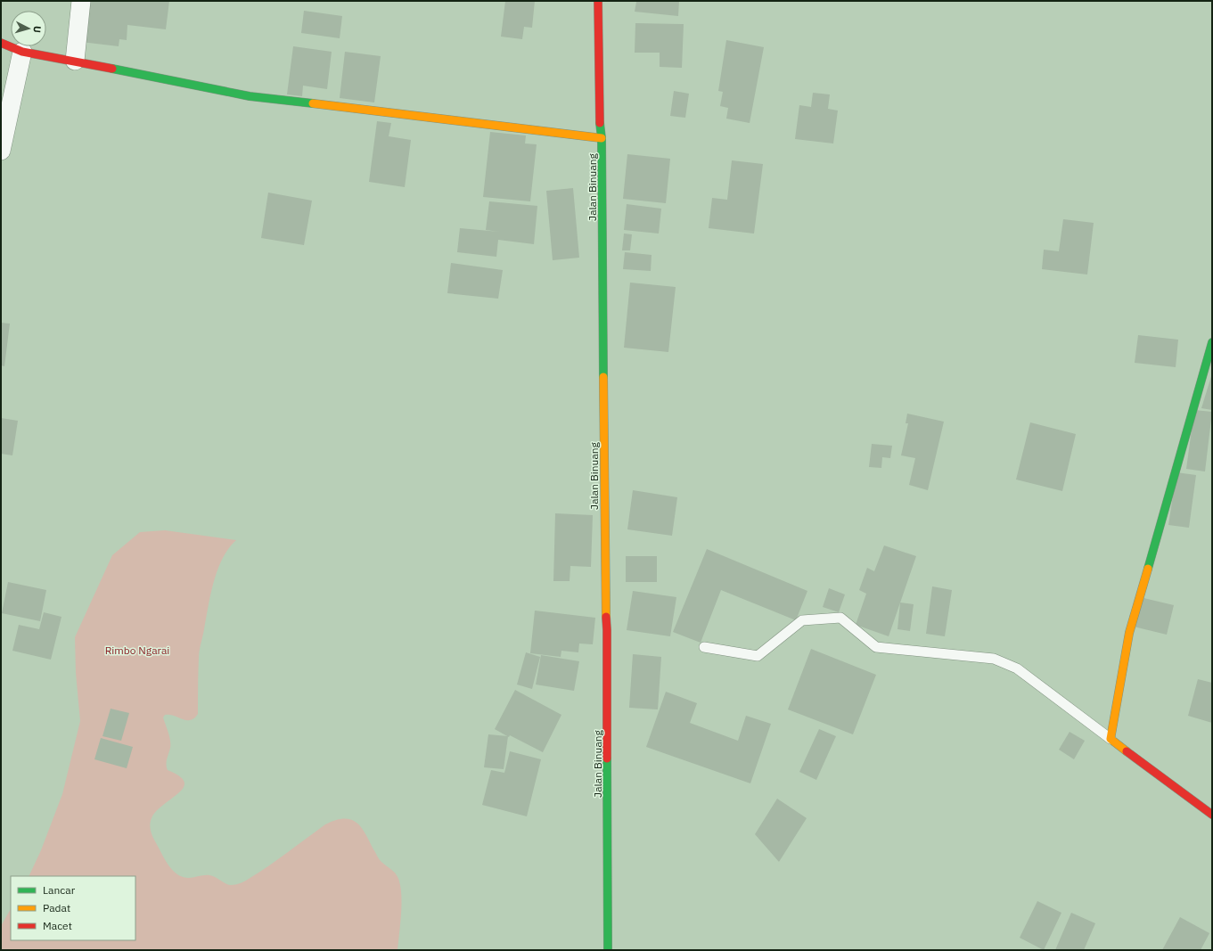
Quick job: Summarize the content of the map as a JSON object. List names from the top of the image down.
{
  "streets": {
    "street": ["Jalan Binuang"]
  },
  "parks": ["Rimbo Ngarai"],
  "legend": ["Lancar", "Padat", "Macet"],
  "north": "right"
}
